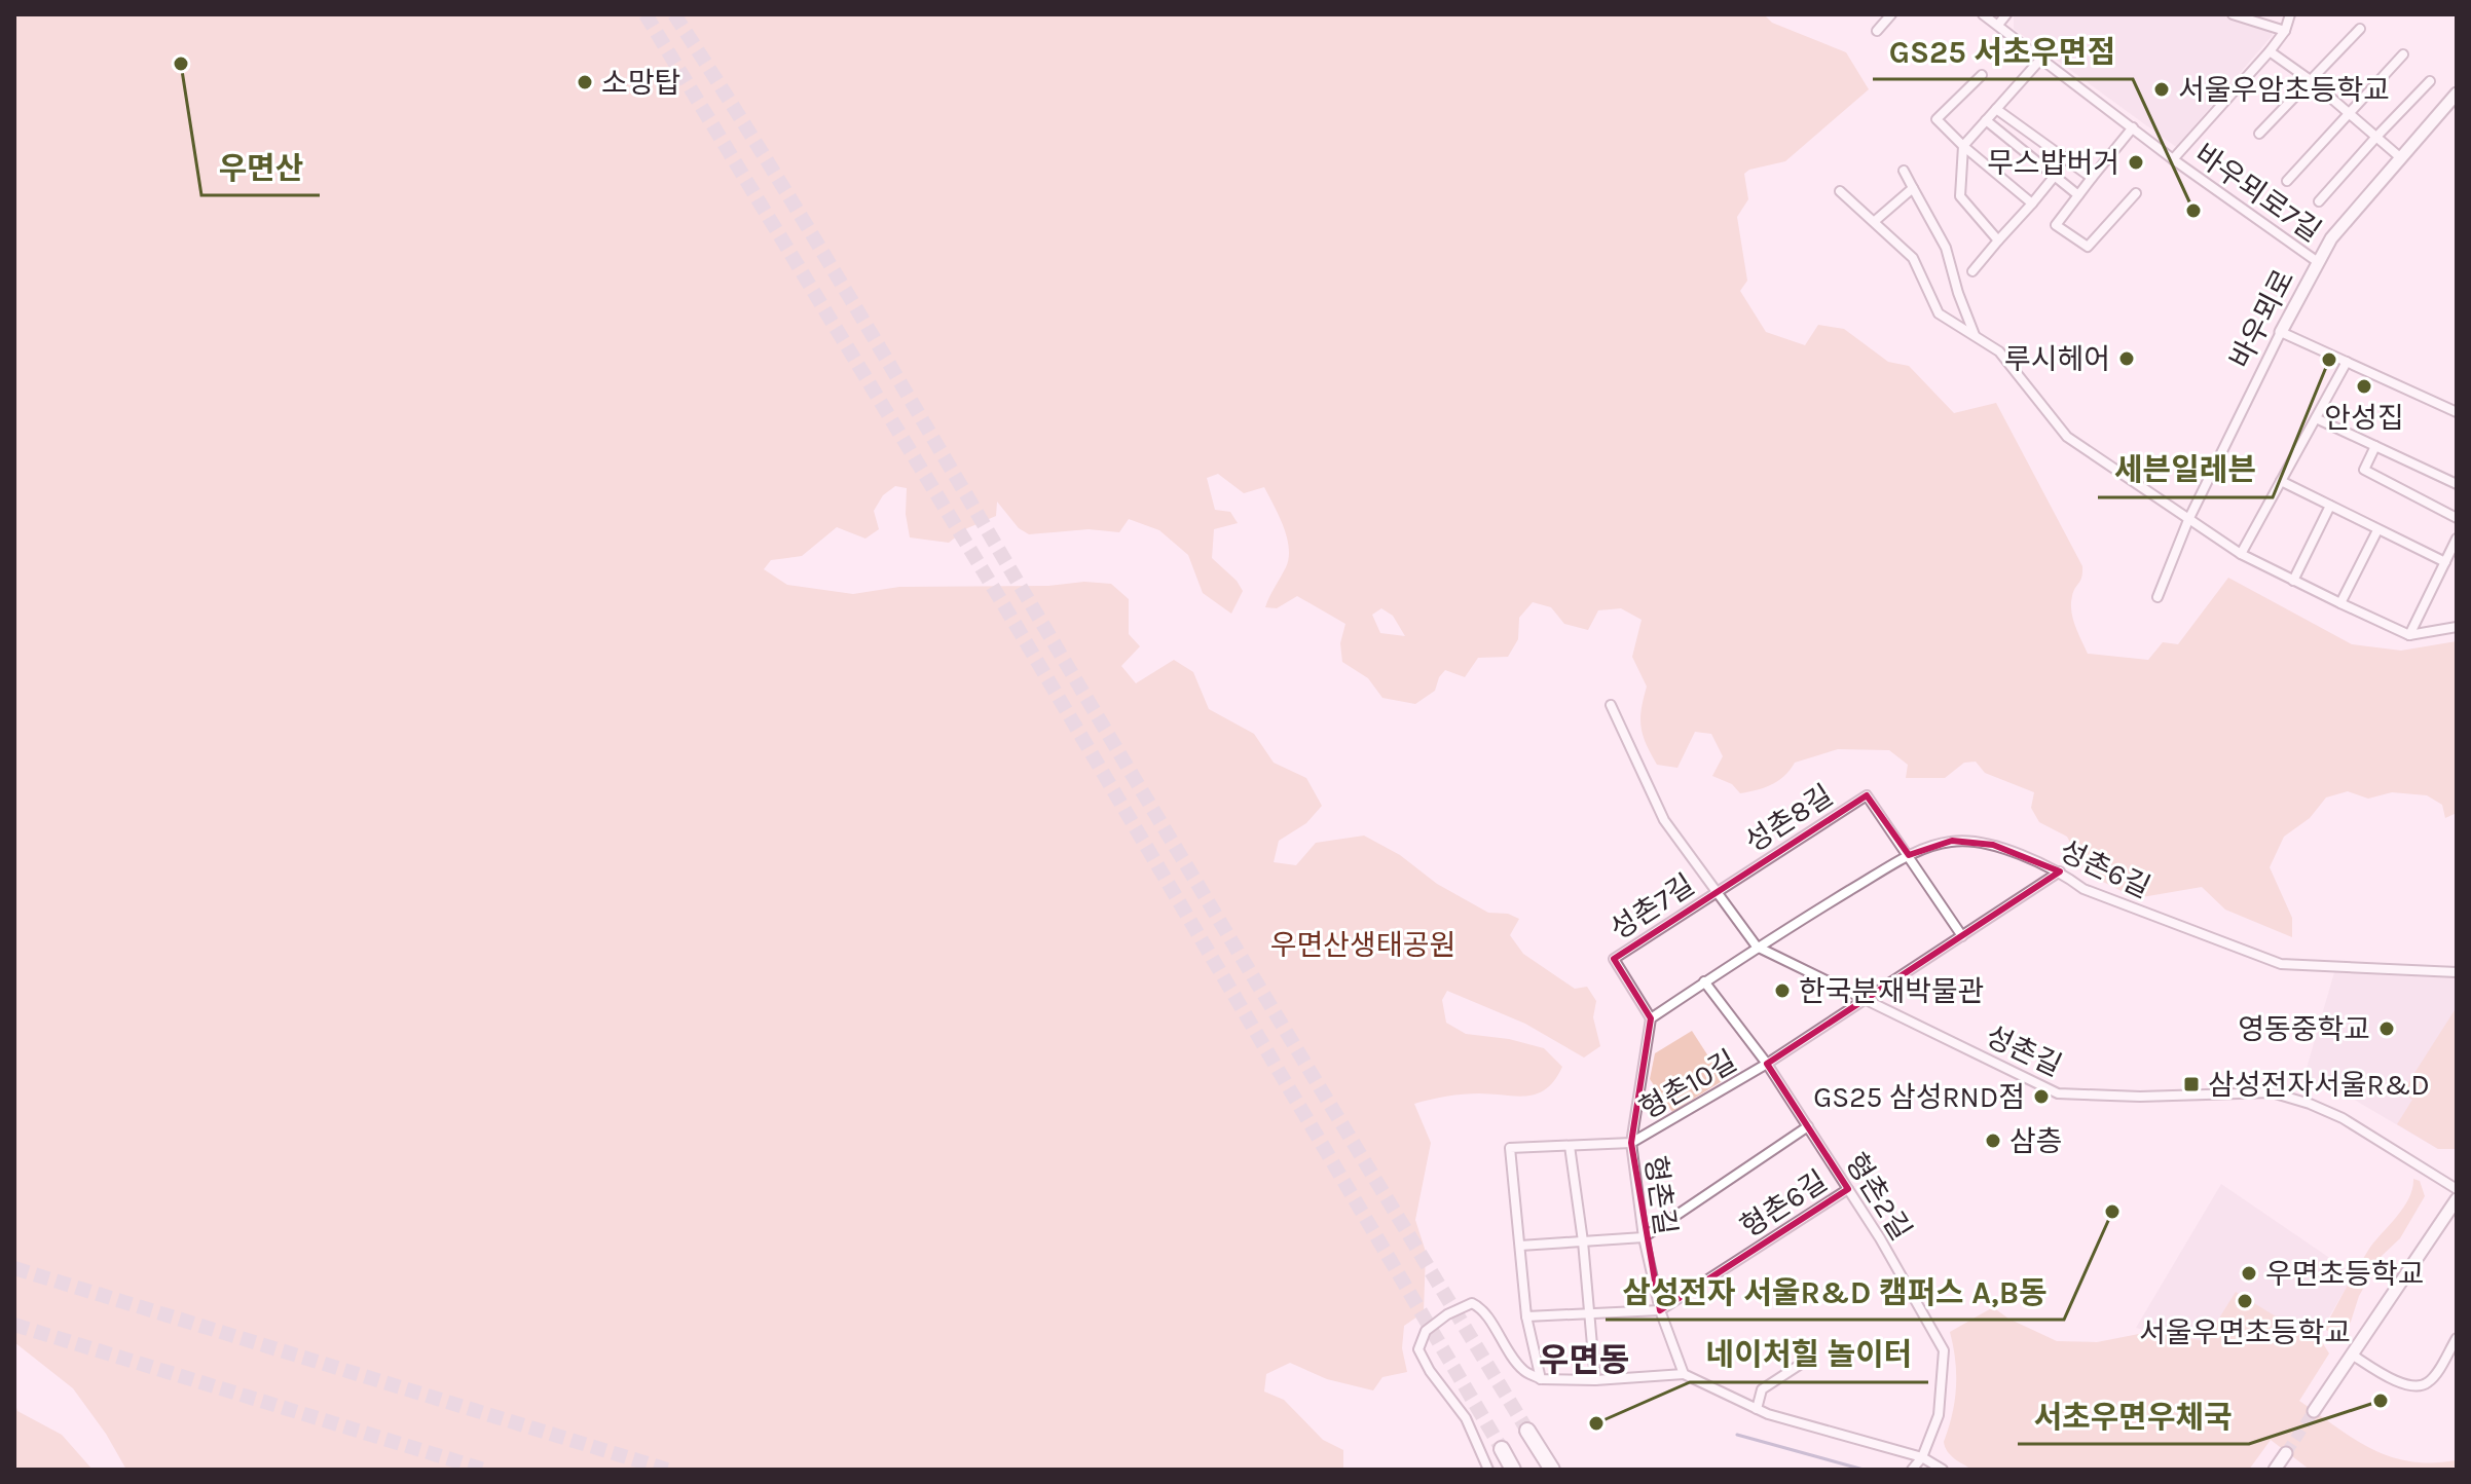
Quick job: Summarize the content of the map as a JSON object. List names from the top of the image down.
{
  "streets": {
    "street": [
      "바우뫼로7길",
      "바우뫼로",
      "성촌8길",
      "성촌6길",
      "성촌7길",
      "성촌길",
      "형촌10길",
      "형촌길",
      "형촌2길",
      "형촌6길"
    ]
  },
  "crossings": [
    ["바우뫼로7길", "바우뫼로"],
    ["성촌8길", "성촌6길"],
    ["성촌8길", "성촌7길"],
    ["성촌8길", "성촌길"],
    ["성촌6길", "성촌길"],
    ["성촌6길", "형촌10길"],
    ["성촌7길", "성촌길"],
    ["성촌7길", "형촌길"],
    ["성촌길", "형촌10길"],
    ["형촌10길", "형촌길"],
    ["형촌10길", "형촌2길"],
    ["형촌길", "형촌6길"],
    ["형촌2길", "형촌6길"]
  ],
  "districts": ["우면동"],
  "parks": ["우면산생태공원"],
  "places": {
    "other": [
      "우면산",
      "소망탑",
      "서울우암초등학교",
      "무스밥버거",
      "GS25 서초우면점",
      "루시헤어",
      "세븐일레븐",
      "안성집",
      "한국분재박물관",
      "영동중학교",
      "GS25 삼성RND점",
      "삼층",
      "삼성전자 서울R&D 캠퍼스 A,B동",
      "우면초등학교",
      "서울우면초등학교",
      "서초우면우체국",
      "네이처힐 놀이터"
    ],
    "transit": ["삼성전자서울R&D"]
  }
}
